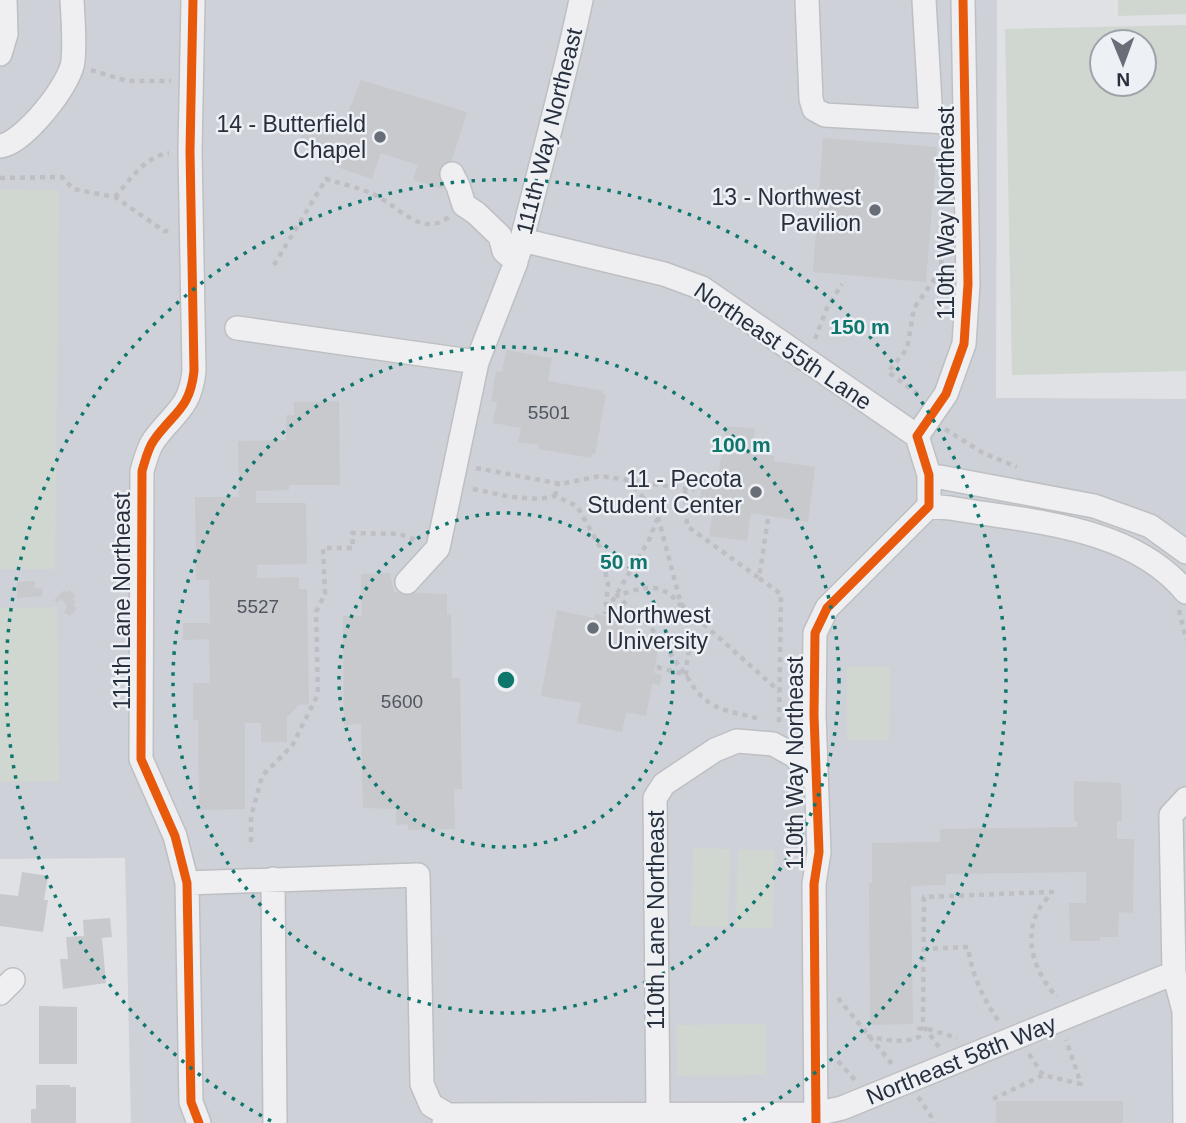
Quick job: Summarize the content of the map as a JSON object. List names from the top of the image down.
{
  "streets": {
    "street": [
      "111th Way Northeast",
      "110th Way Northeast",
      "Northeast 55th Lane",
      "111th Lane Northeast",
      "110th Lane Northeast",
      "Northeast 58th Way"
    ]
  },
  "crossings": [
    ["111th Way Northeast", "Northeast 55th Lane"],
    ["110th Way Northeast", "Northeast 55th Lane"],
    ["110th Way Northeast", "110th Lane Northeast"],
    ["110th Way Northeast", "Northeast 58th Way"],
    ["110th Lane Northeast", "Northeast 58th Way"]
  ],
  "places": [
    "14 - Butterfield Chapel",
    "13 - Northwest Pavilion",
    "11 - Pecota Student Center",
    "Northwest University"
  ],
  "house_numbers": ["5501", "5527", "5600"],
  "north": "bottom",
  "rings": ["150 m", "100 m", "50 m"]
}
